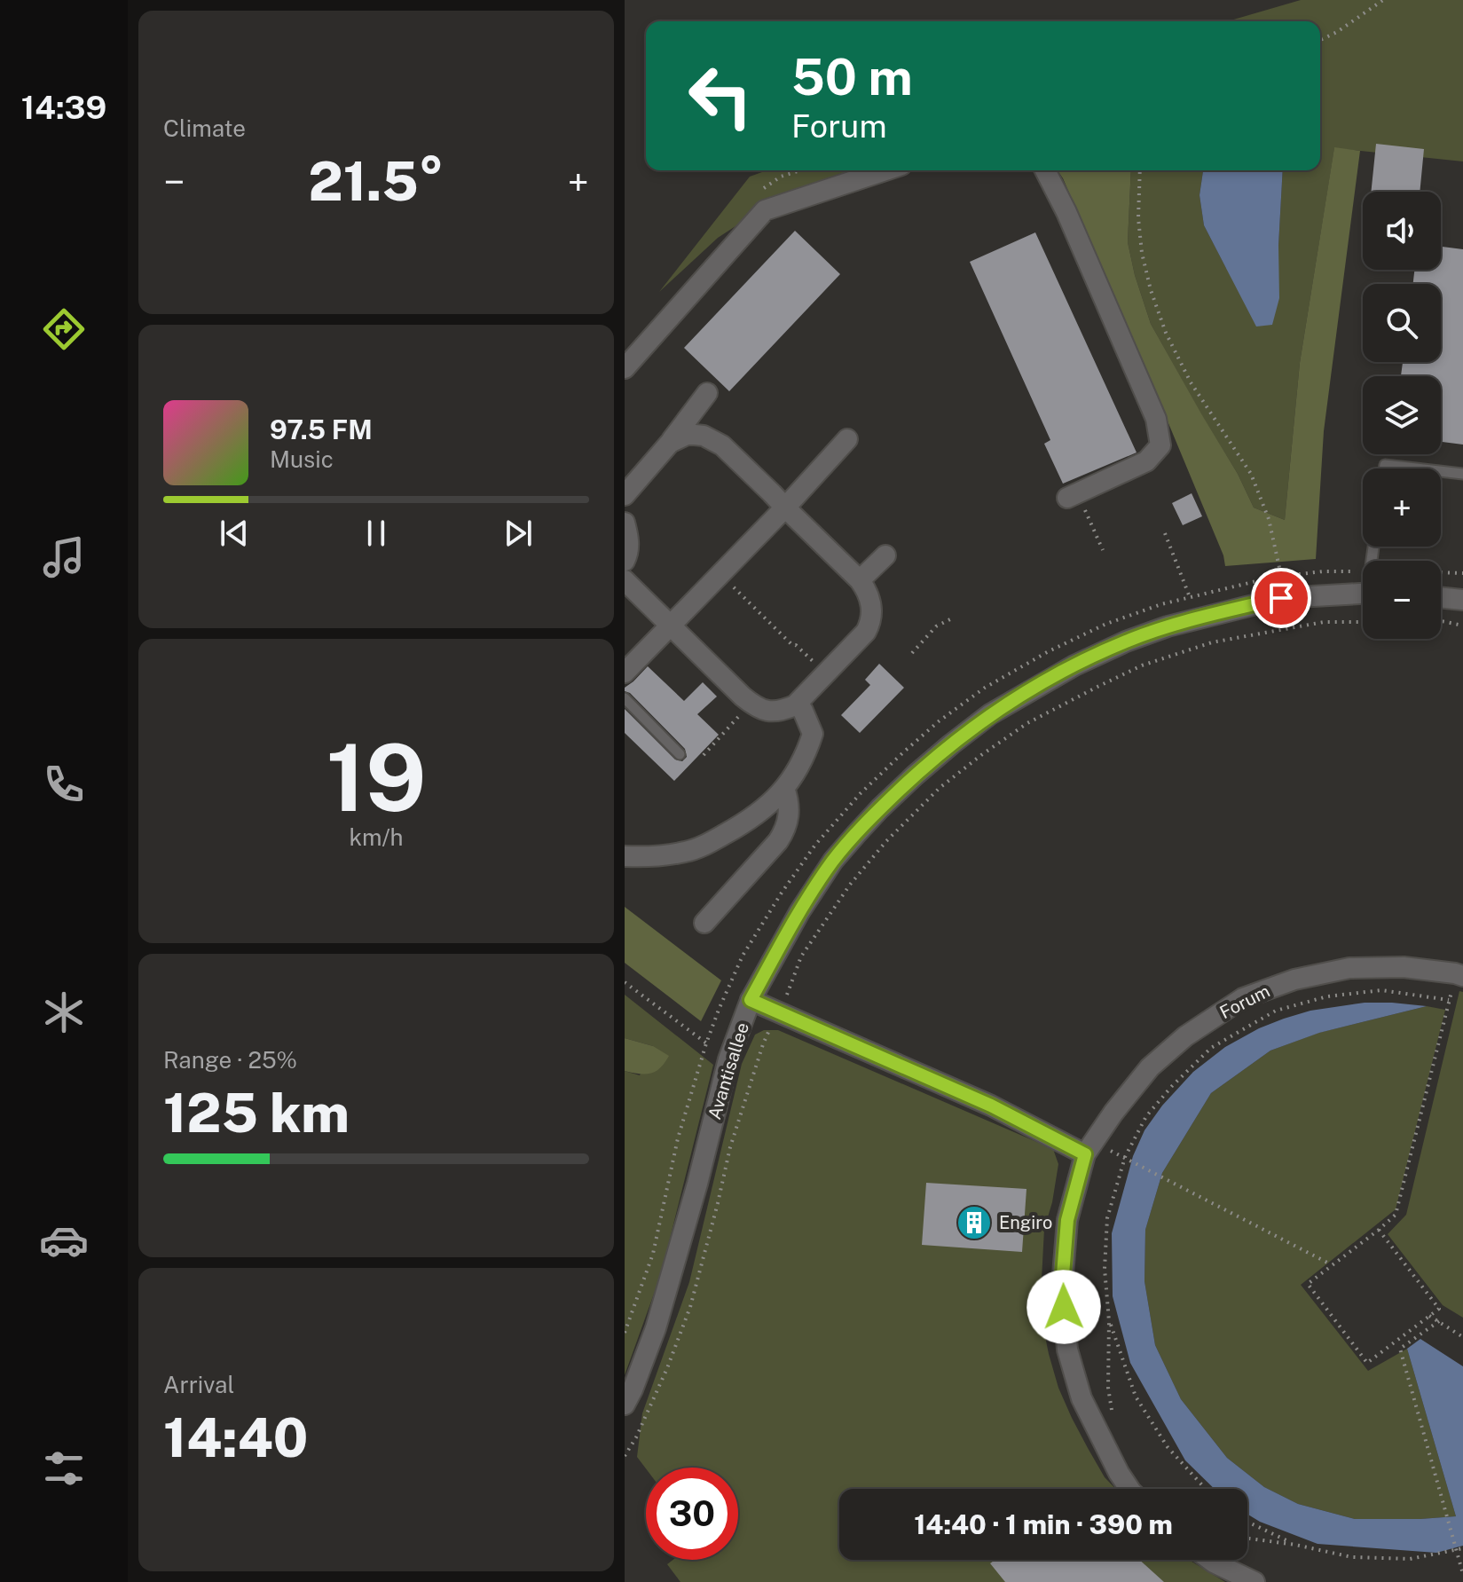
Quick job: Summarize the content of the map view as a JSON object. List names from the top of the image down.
{
  "streets": {
    "street": ["Forum", "Avantisallee"]
  },
  "places": {
    "building": ["Engiro"]
  },
  "page": {
    "tabs": "14:39",
    "tile": [
      "Climate",
      ["19", "km/h"],
      ["Range · 25%", "125 km"],
      ["Arrival", "14:40"]
    ],
    "turn": ["50 m", "Forum"],
    "heat": ["−", "21.5°", "+"],
    "map_buttons": ["+", "−"],
    "song": ["97.5 FM", "Music"],
    "limit": "30",
    "trip": "14:40 · 1 min · 390 m"
  }
}
